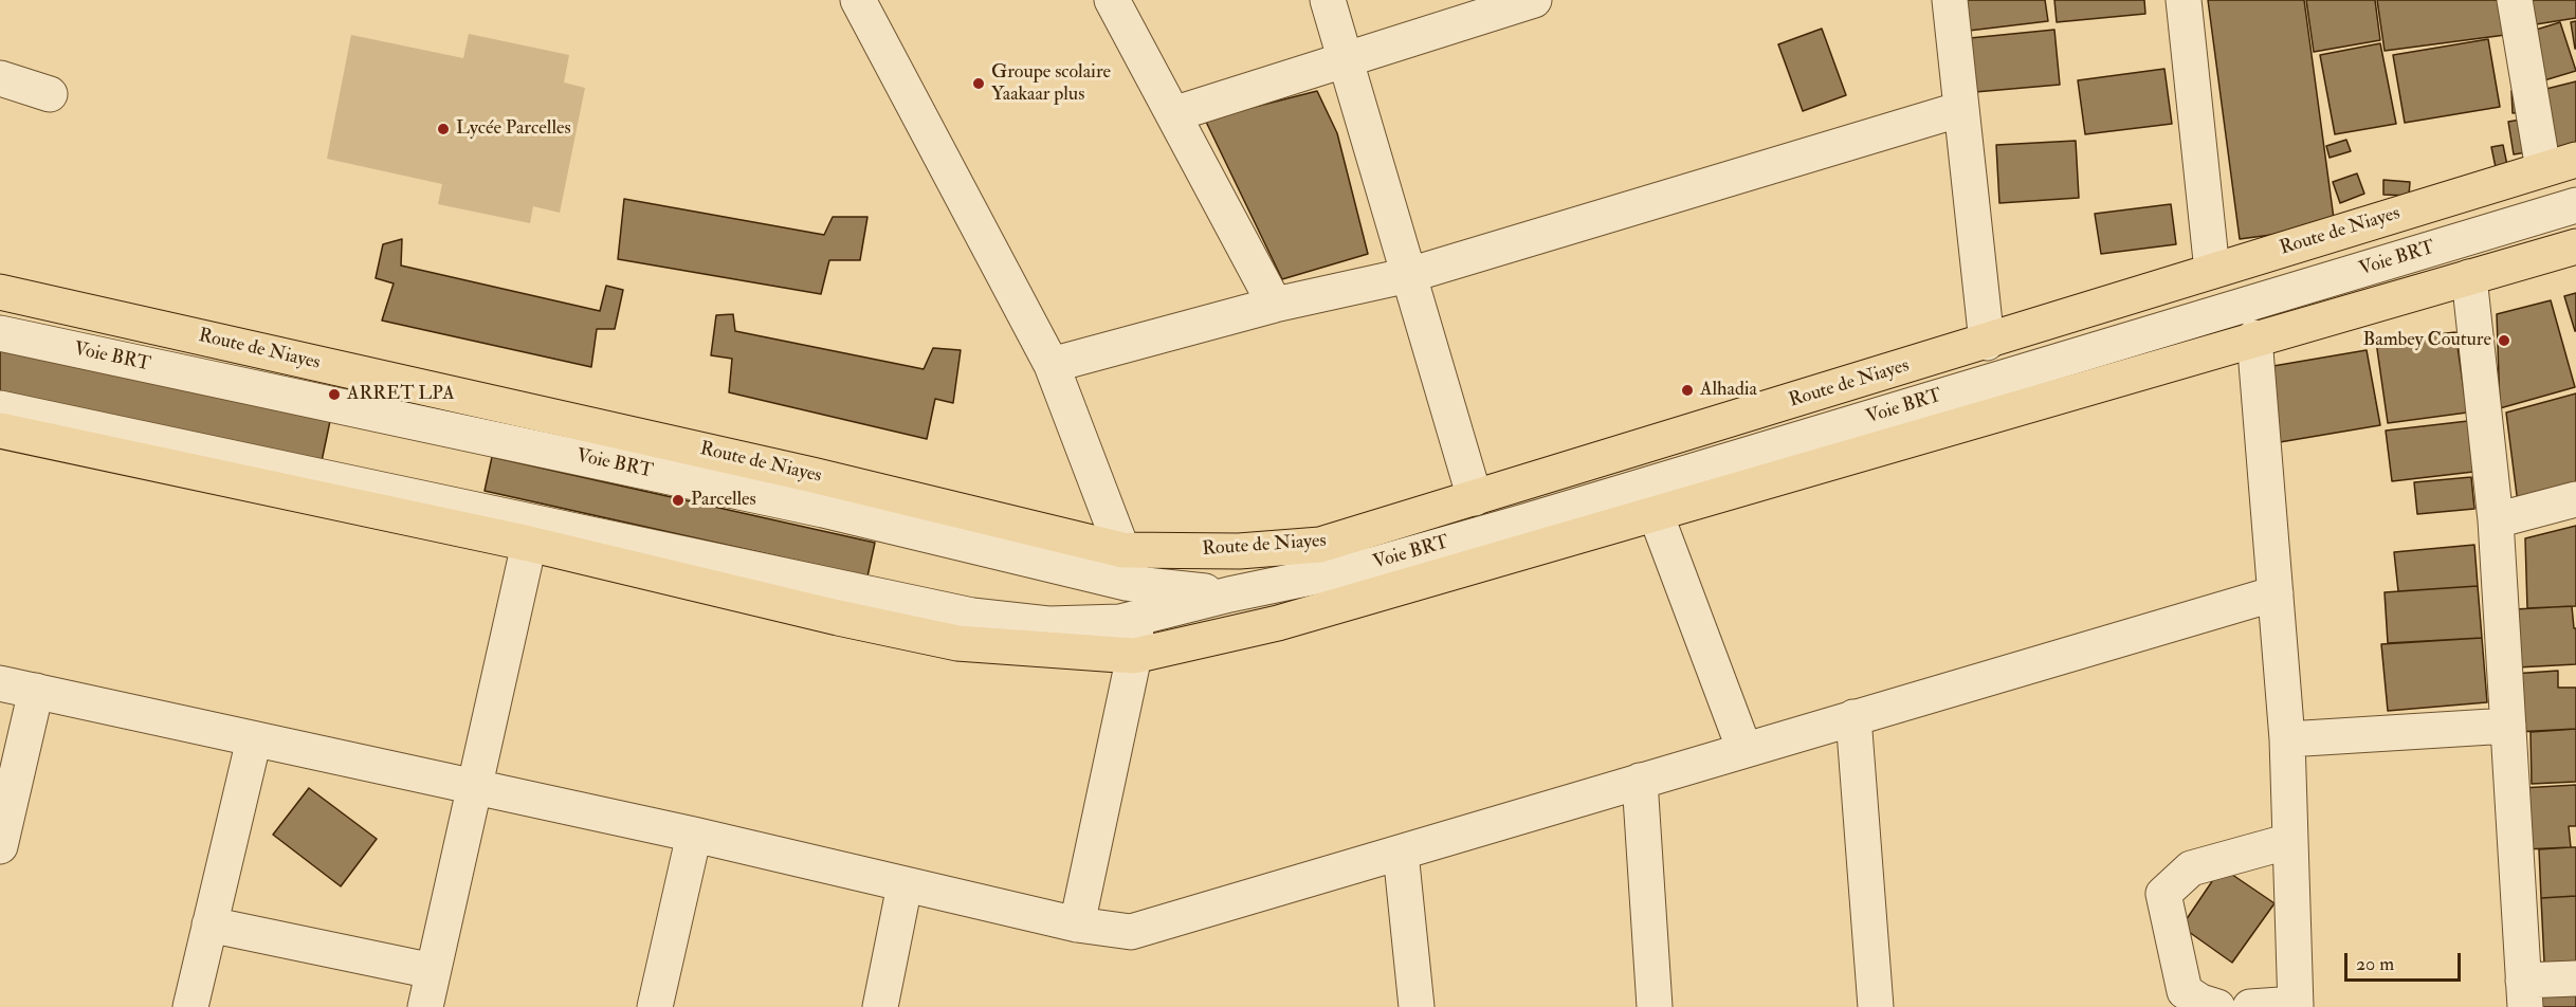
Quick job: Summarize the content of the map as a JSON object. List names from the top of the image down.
{
  "streets": {
    "main road": ["Route de Niayes"],
    "street": ["Voie BRT"]
  },
  "places": [
    "Groupe scolaire Yaakaar plus",
    "Lycée Parcelles",
    "Bambey Couture",
    "Alhadia",
    "ARRET LPA",
    "Parcelles"
  ],
  "scale_bar": "20 m"
}
